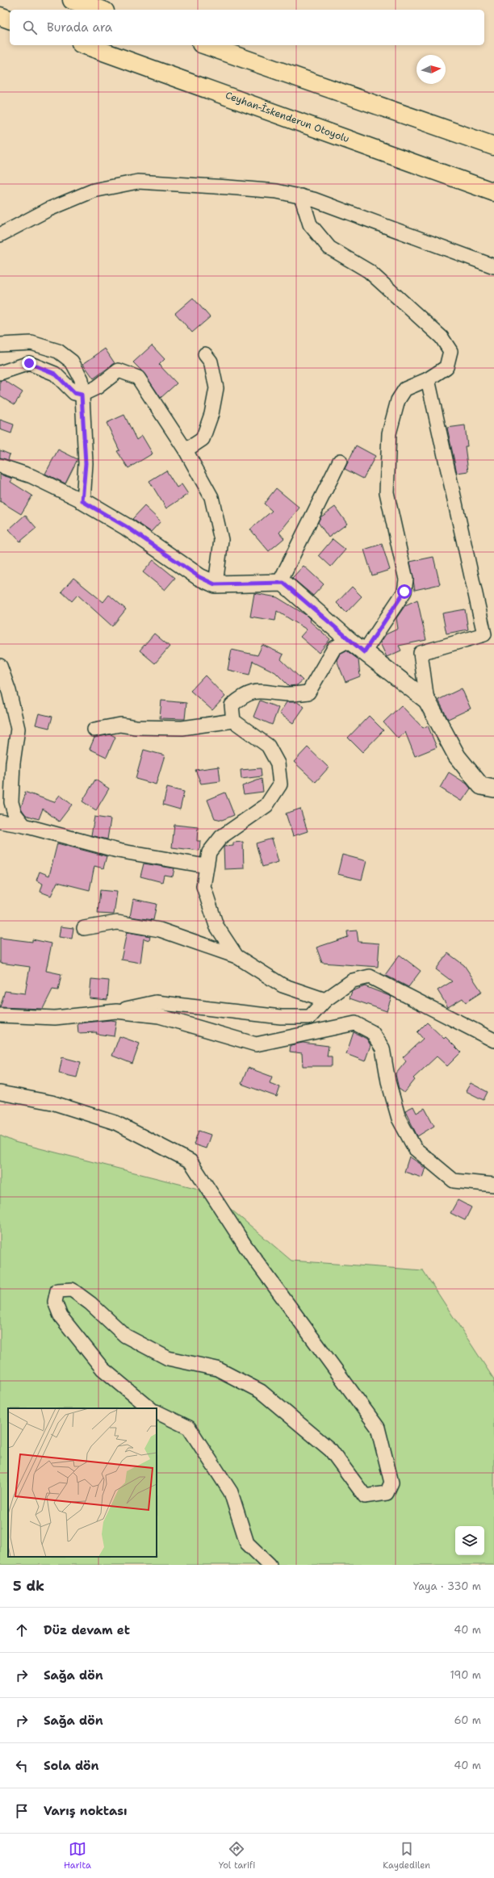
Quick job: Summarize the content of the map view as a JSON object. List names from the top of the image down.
{
  "streets": {
    "highway": ["Ceyhan-İskenderun Otoyolu"]
  },
  "north": "right",
  "page": {
    "search": "Burada ara",
    "heading": ["5 dk", "Yaya · 330 m"],
    "list": [
      ["Düz devam et", "40 m"],
      ["Sağa dön", "190 m"],
      ["Sağa dön", "60 m"],
      ["Sola dön", "40 m"],
      "Varış noktası"
    ],
    "nav": ["Harita", "Yol tarifi", "Kaydedilen"]
  }
}
